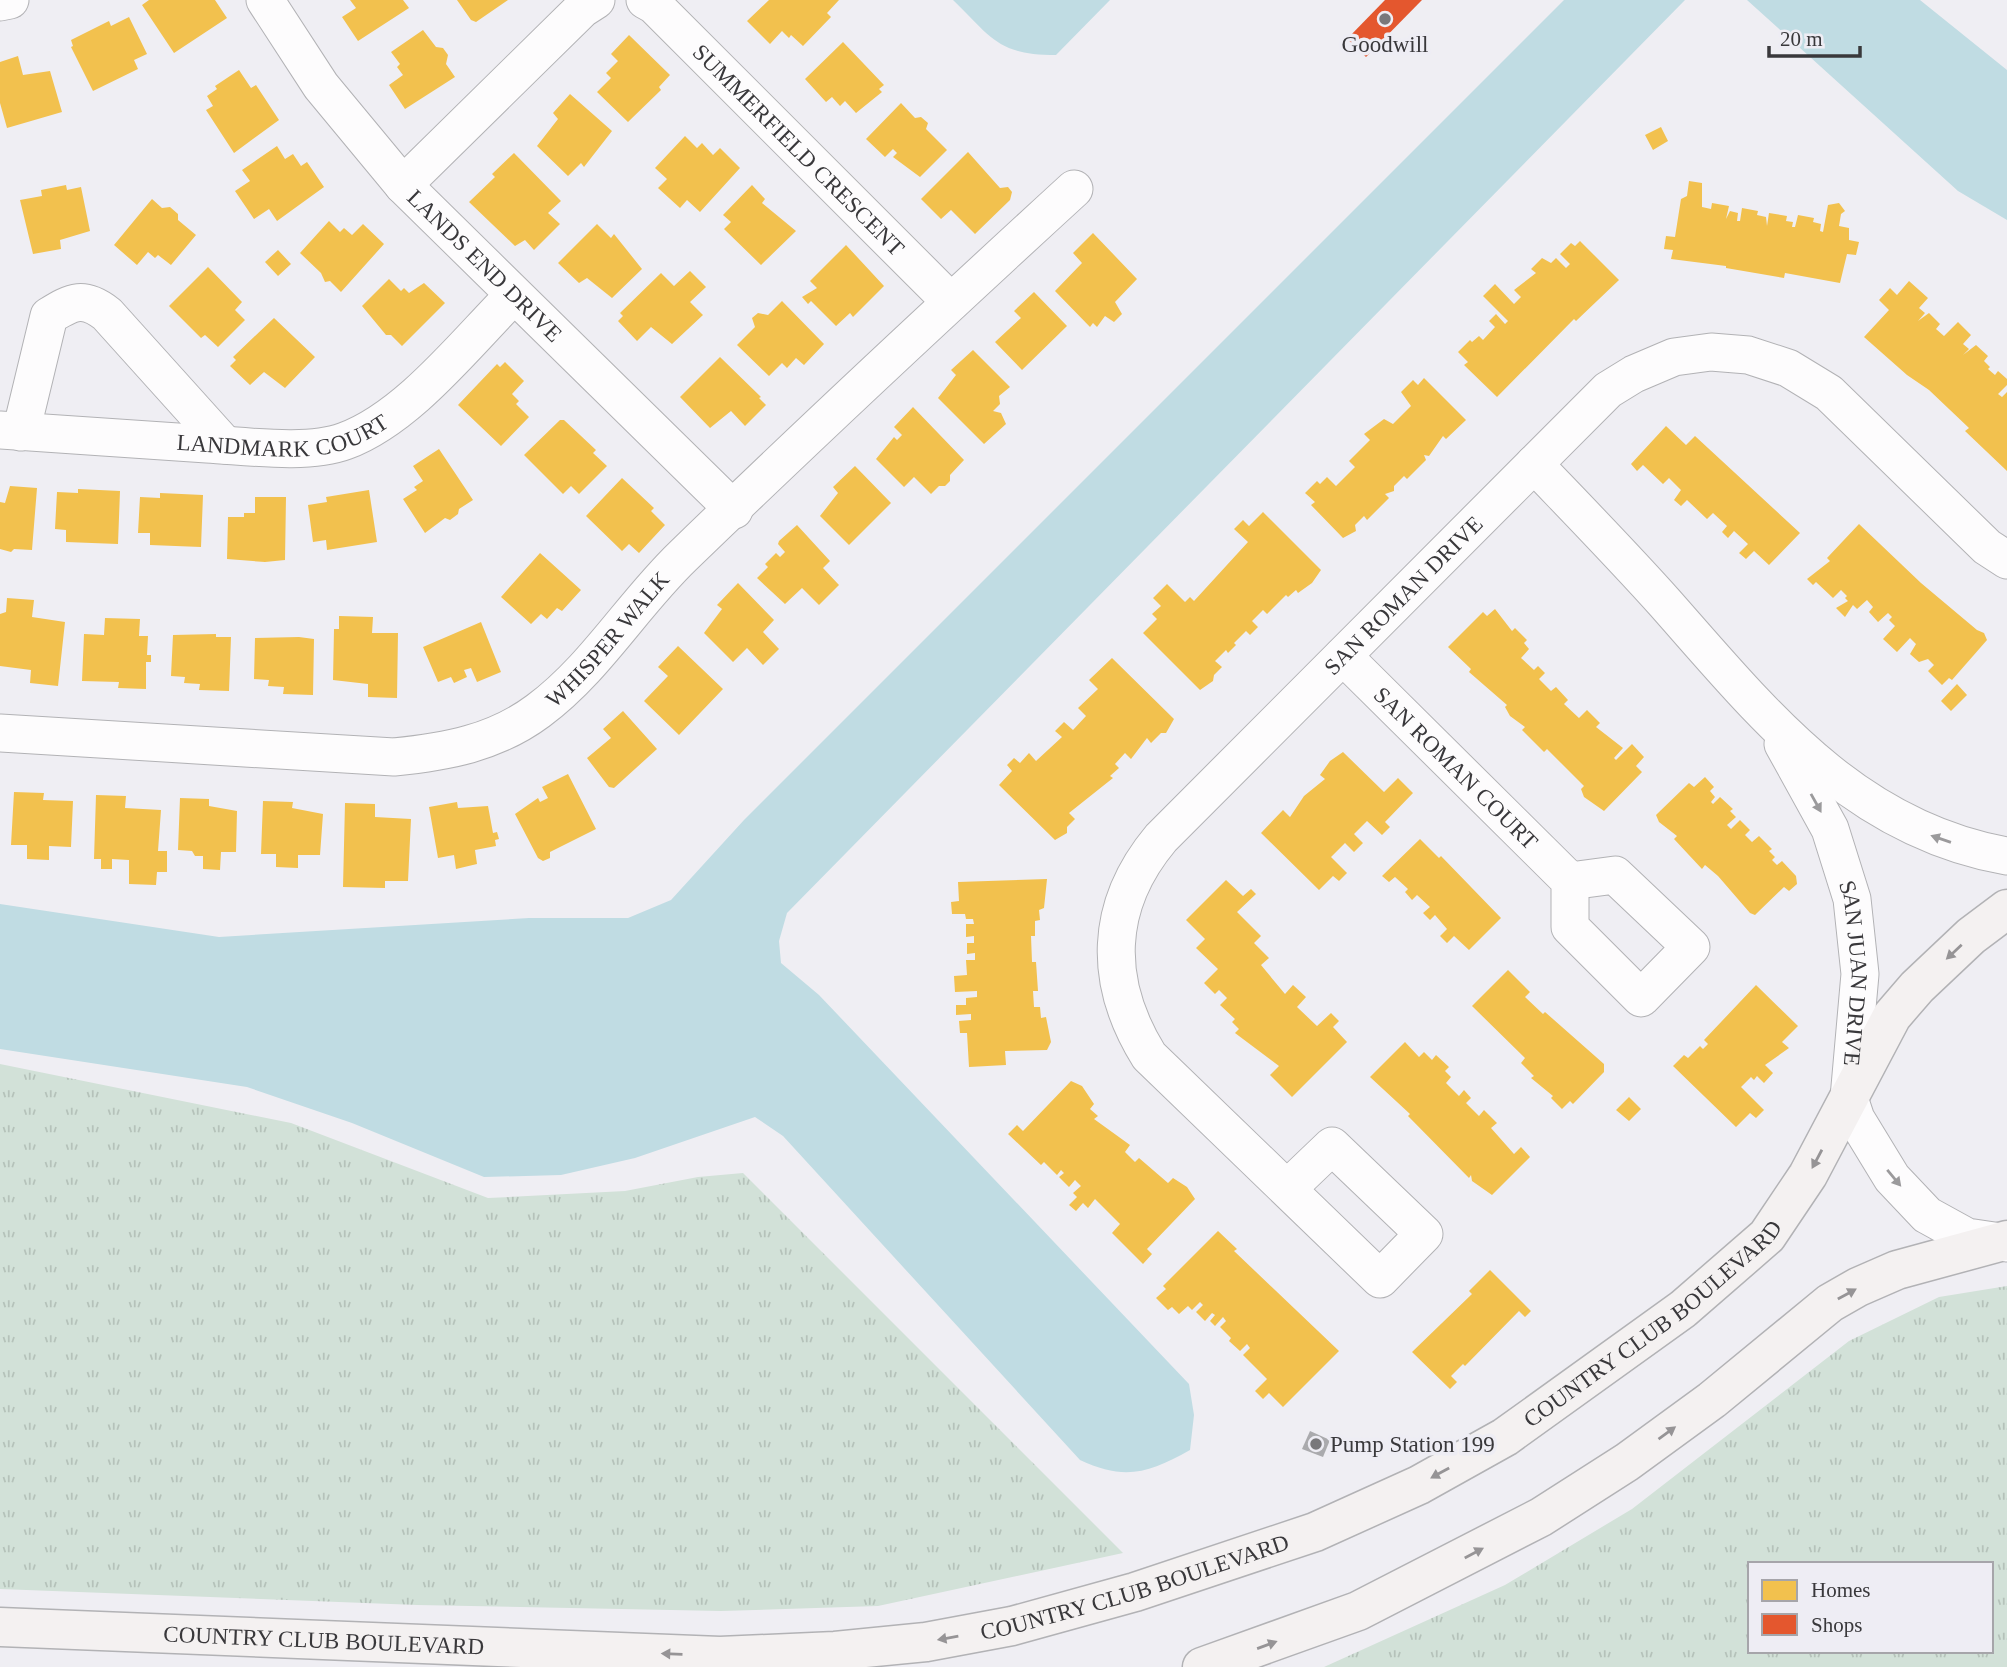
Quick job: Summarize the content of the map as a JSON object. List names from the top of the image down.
{
  "streets": {
    "street": [
      "SUMMERFIELD CRESCENT",
      "LANDS END DRIVE",
      "LANDMARK COURT",
      "SAN ROMAN DRIVE",
      "WHISPER WALK",
      "SAN ROMAN COURT",
      "SAN JUAN DRIVE",
      "COUNTRY CLUB BOULEVARD"
    ]
  },
  "crossings": [
    ["SUMMERFIELD CRESCENT", "WHISPER WALK"],
    ["LANDS END DRIVE", "LANDMARK COURT"],
    ["LANDS END DRIVE", "WHISPER WALK"],
    ["SAN ROMAN DRIVE", "SAN ROMAN COURT"],
    ["SAN ROMAN DRIVE", "SAN JUAN DRIVE"],
    ["SAN JUAN DRIVE", "COUNTRY CLUB BOULEVARD"]
  ],
  "places": ["Goodwill", "Pump Station 199"],
  "legend": ["Homes", "Shops"],
  "scale_bar": "20 m"
}
